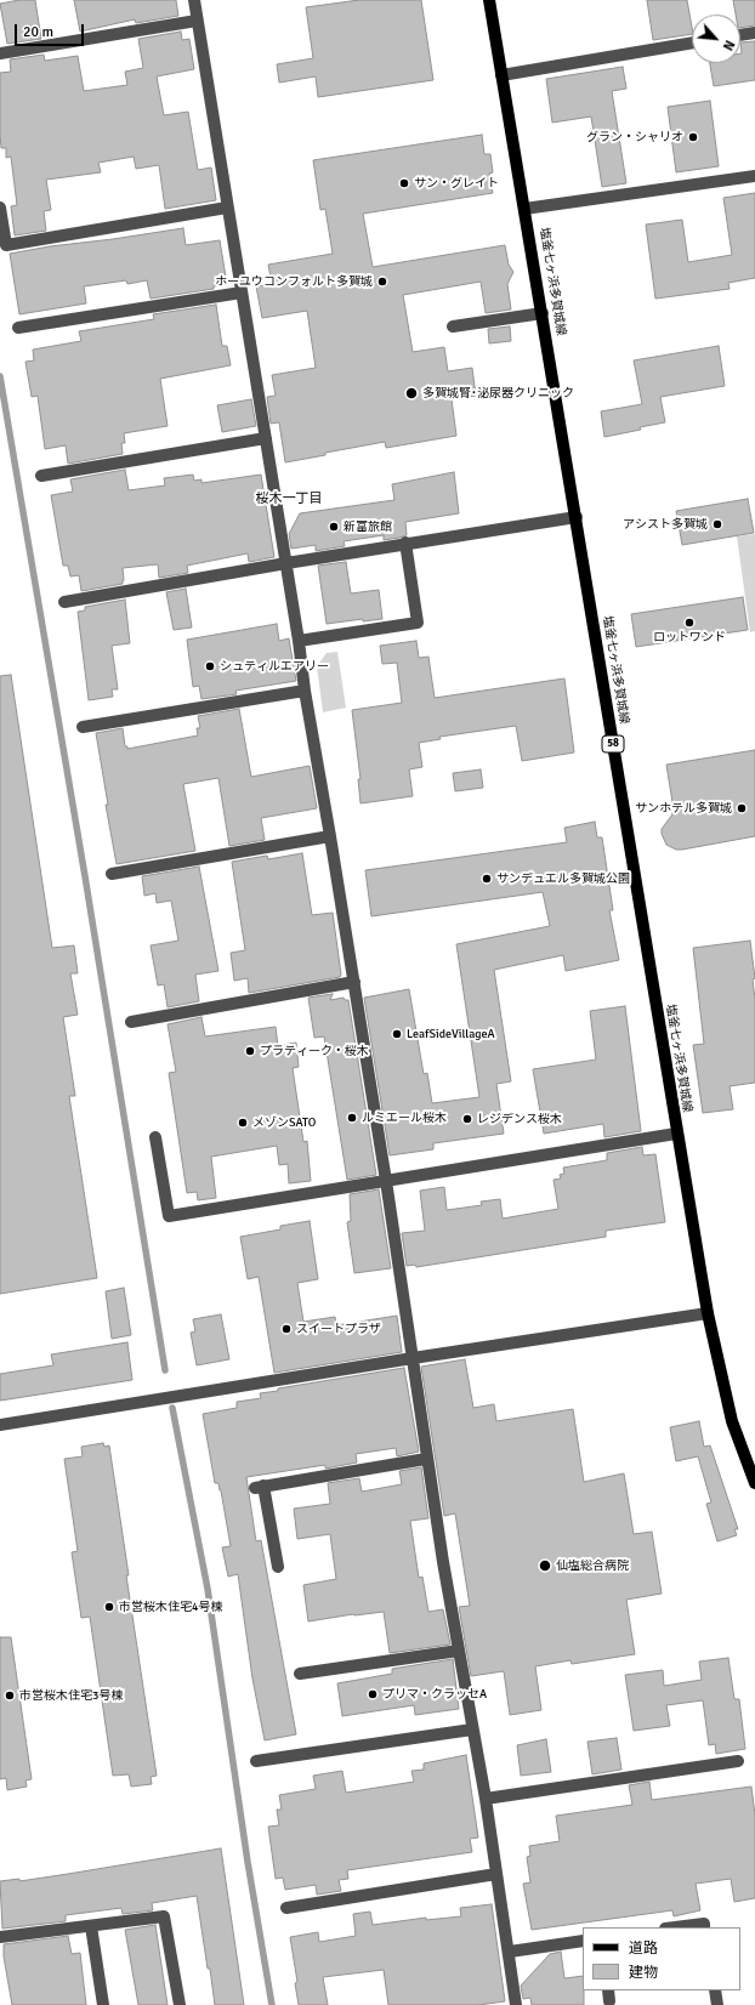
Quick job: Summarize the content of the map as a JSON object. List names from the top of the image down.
{
  "streets": {
    "main road": ["塩釜七ヶ浜多賀城線", "58"]
  },
  "districts": ["桜木一丁目"],
  "places": [
    "グラン・シャリオ",
    "サン・グレイト",
    "ホーユウコンフォルト多賀城",
    "多賀城腎･泌尿器クリニック",
    "アシスト多賀城",
    "新富旅館",
    "ロットワンド",
    "シュティルエアリー",
    "サンホテル多賀城",
    "サンデュエル多賀城公園",
    "LeafSideVillageA",
    "プラティーク・桜木",
    "ルミエール桜木",
    "レジデンス桜木",
    "メゾンSATO",
    "スイートプラザ",
    "仙塩総合病院",
    "市営桜木住宅4号棟",
    "プリマ・クラッセA",
    "市営桜木住宅3号棟"
  ],
  "legend": ["道路", "建物"],
  "scale_bar": "20 m",
  "north": "bottom right"
}
